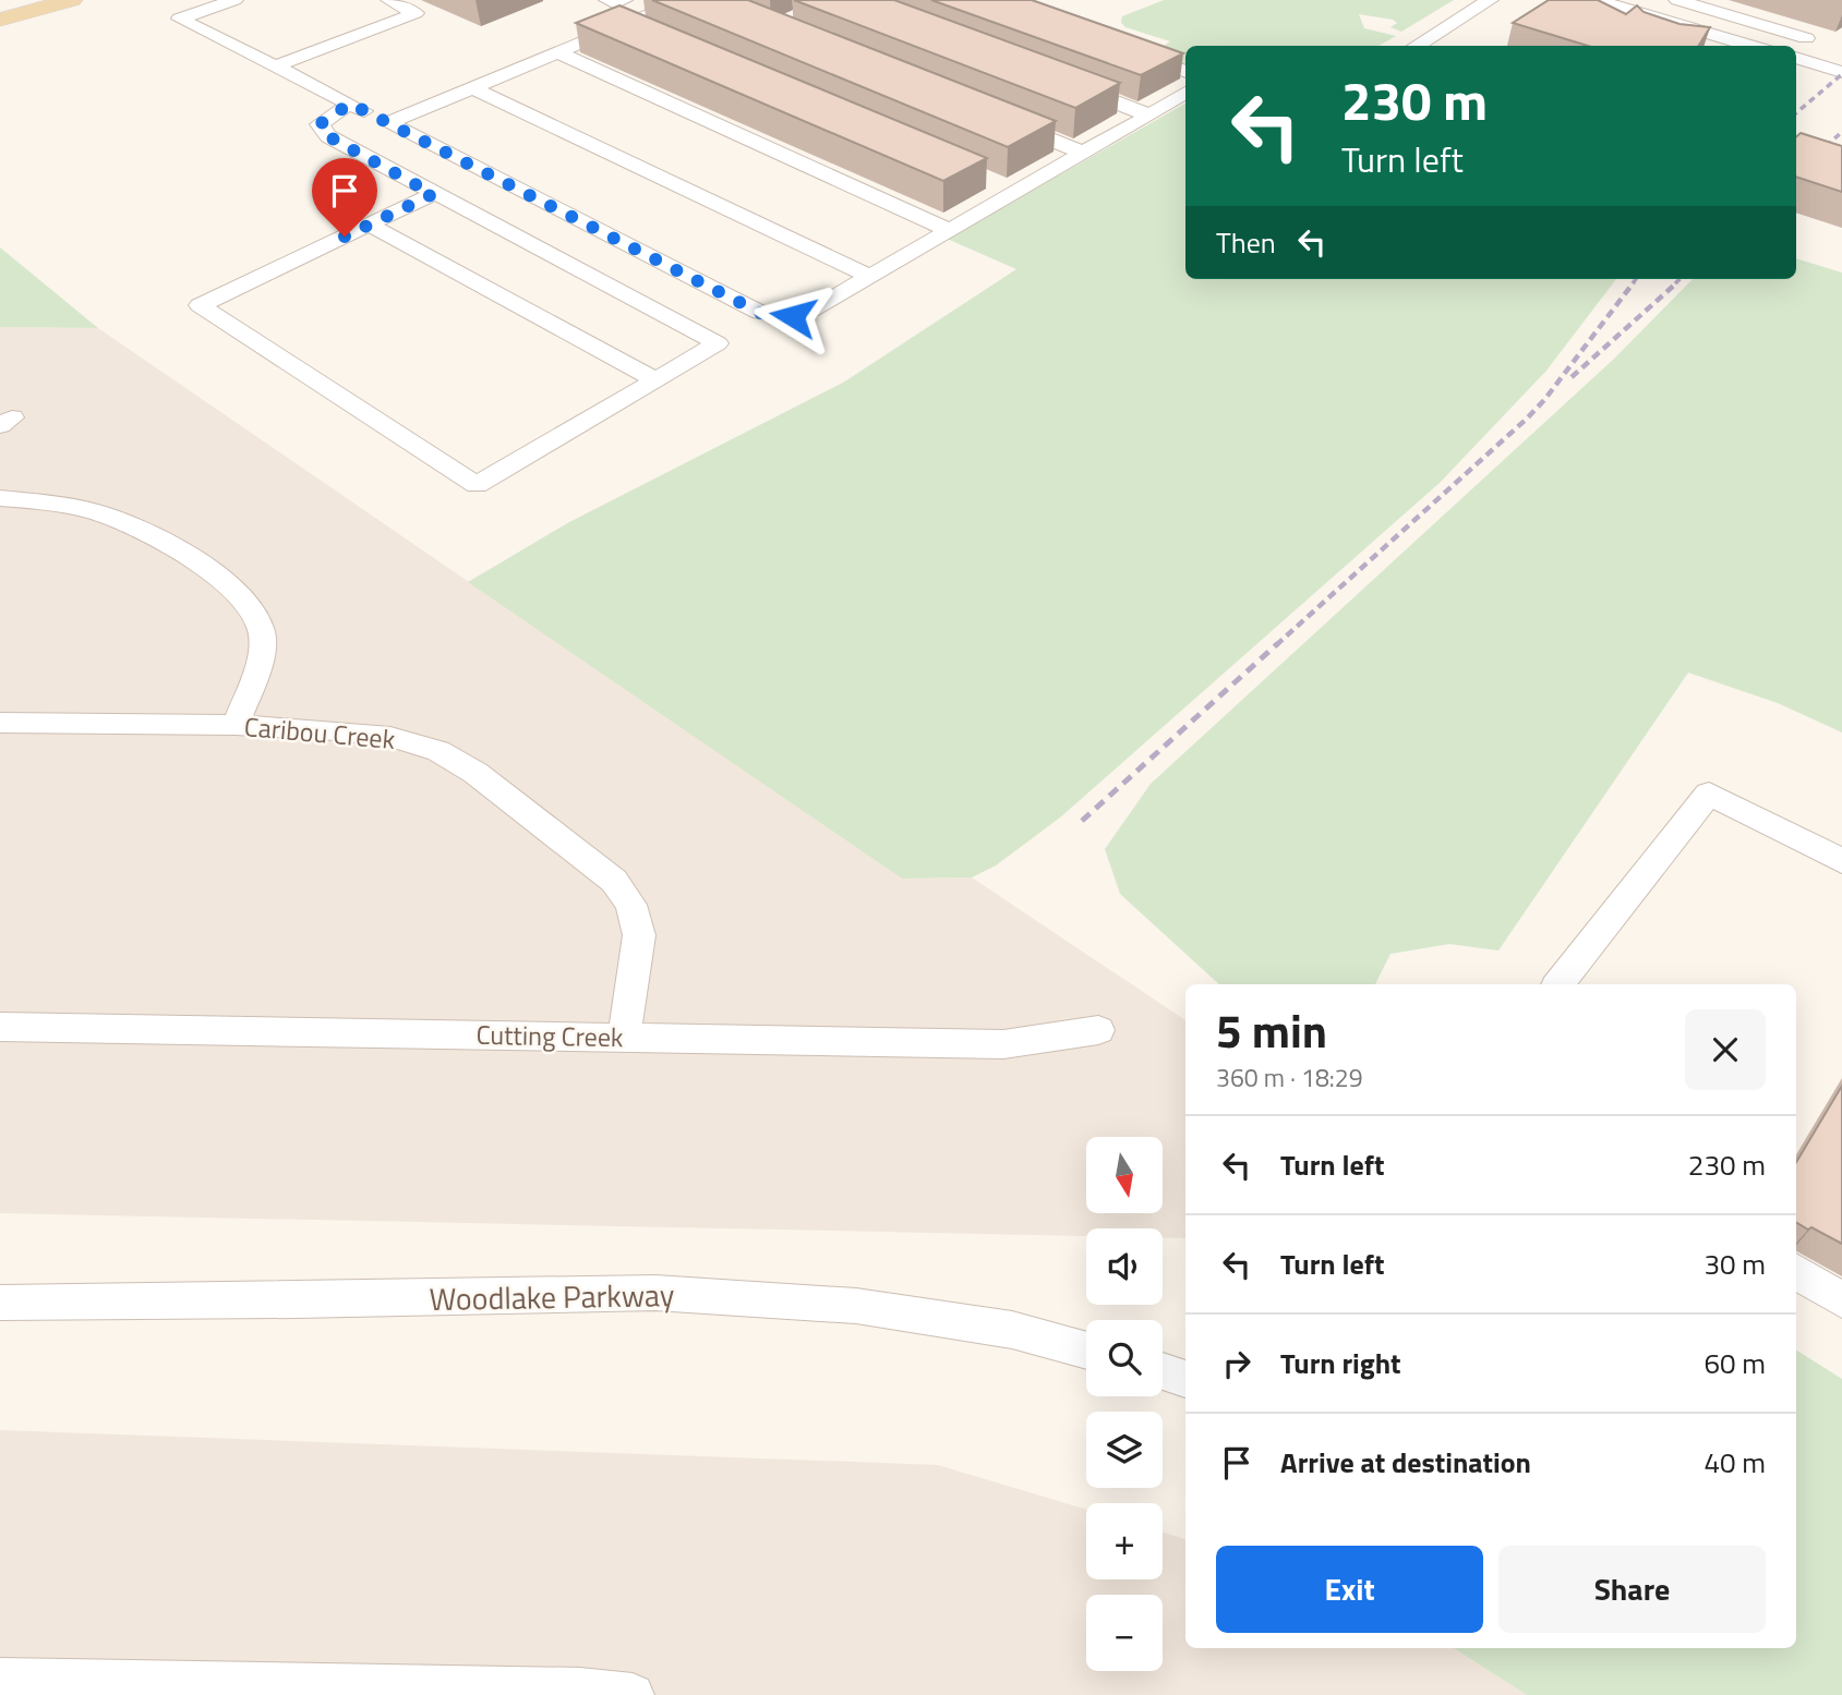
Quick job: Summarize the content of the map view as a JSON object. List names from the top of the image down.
{
  "streets": {
    "street": ["Caribou Creek", "Cutting Creek", "Woodlake Parkway"]
  },
  "crossings": [
    ["Caribou Creek", "Cutting Creek"]
  ],
  "north": "bottom",
  "page": {
    "turn": ["230 m", "Turn left"],
    "then": "Then",
    "heading": ["5 min", "360 m · 18:29"],
    "list": [
      {
        "name": "Turn left",
        "value": "230 m"
      },
      {
        "name": "Turn left",
        "value": "30 m"
      },
      {
        "name": "Turn right",
        "value": "60 m"
      },
      {
        "name": "Arrive at destination",
        "value": "40 m"
      }
    ],
    "map_buttons": ["+", "−"],
    "buttons": ["Exit", "Share"]
  }
}
